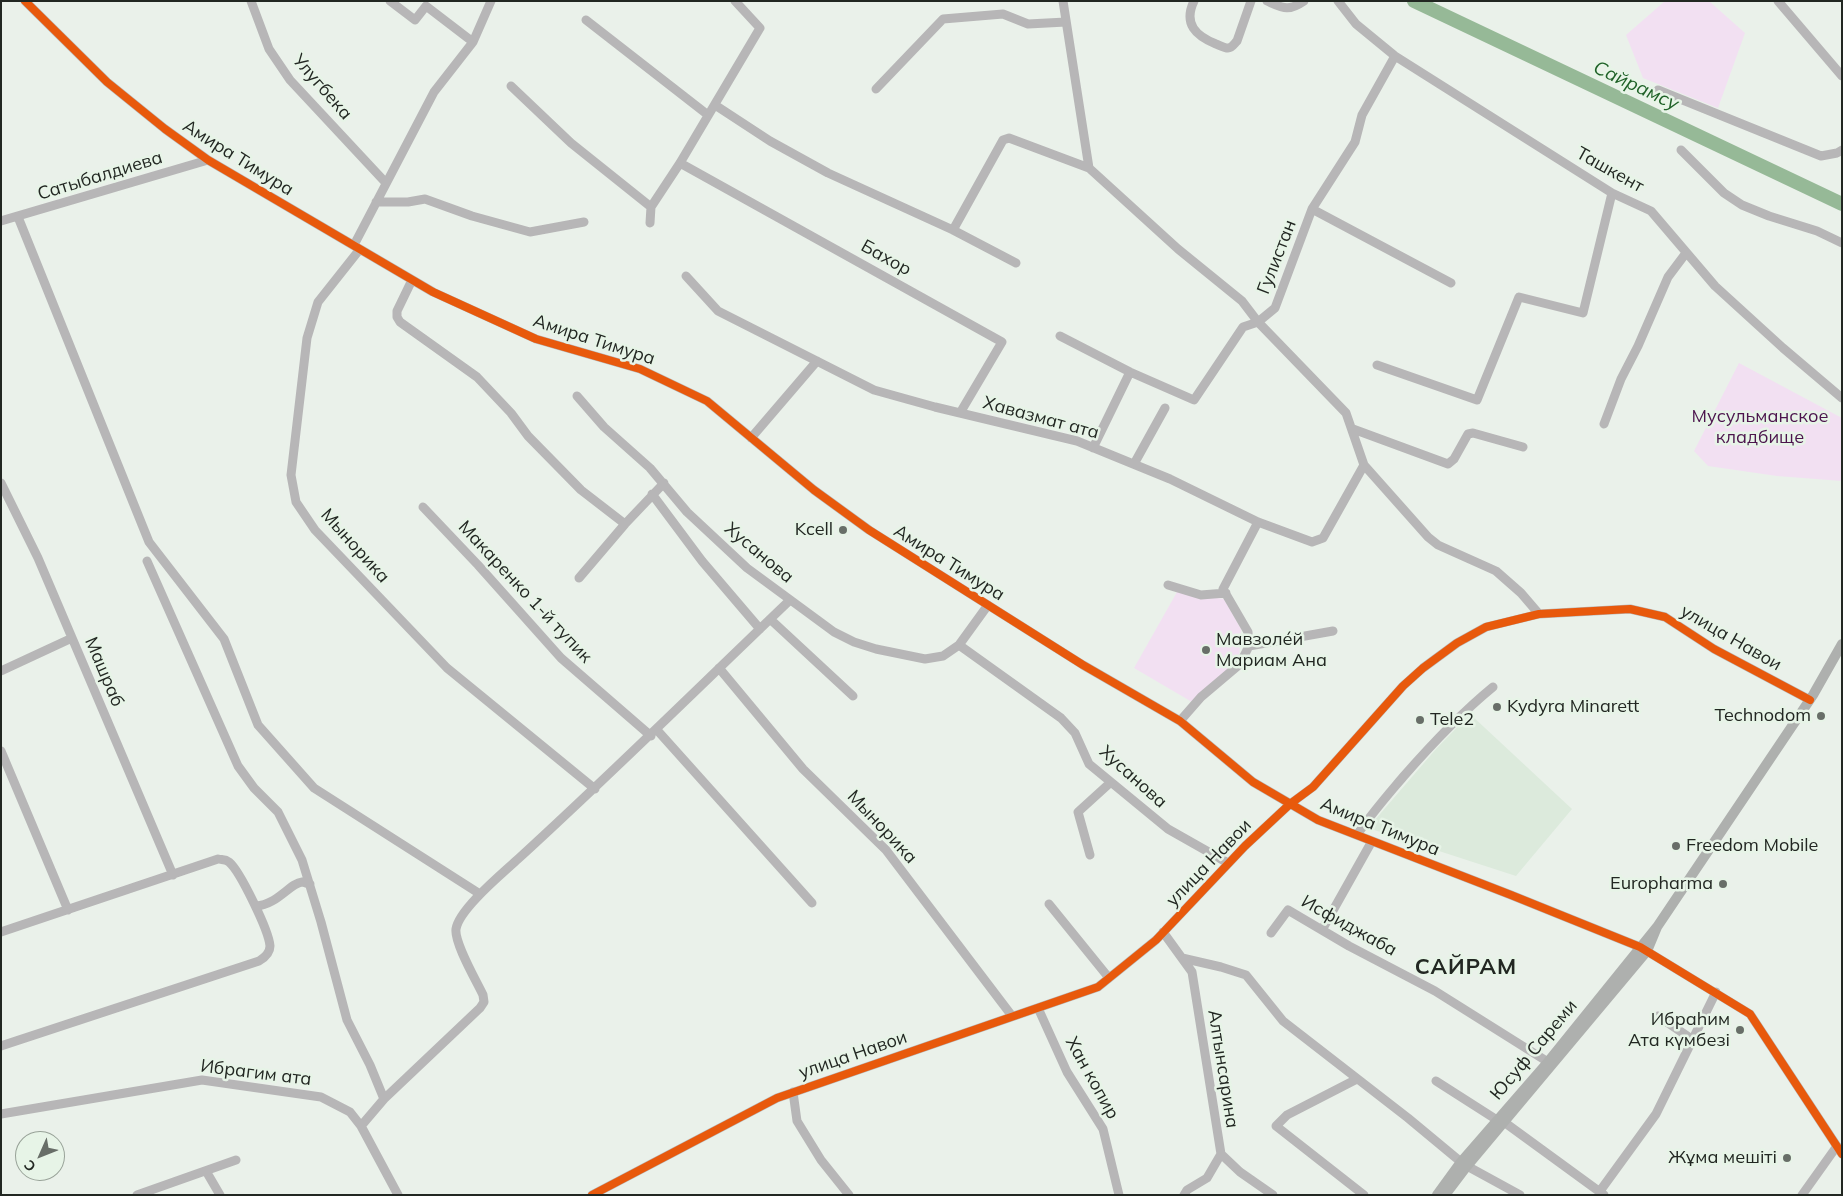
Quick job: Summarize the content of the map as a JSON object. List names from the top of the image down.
{
  "streets": {
    "main road": ["Юсуф Сареми"],
    "street": [
      "Улугбека",
      "Амира Тимура",
      "Ташкент",
      "Сатыбалдиева",
      "Гулистан",
      "Бахор",
      "Хавазмат ата",
      "Мынорика",
      "Хусанова",
      "Макаренко 1-й тупик",
      "улица Навои",
      "Машраб",
      "Исфиджаба",
      "Алтынсарина",
      "Ибрагим ата",
      "Хан копир"
    ]
  },
  "crossings": [
    ["Амира Тимура", "Сатыбалдиева"],
    ["Амира Тимура", "Мынорика"],
    ["Амира Тимура", "Хусанова"],
    ["Амира Тимура", "улица Навои"],
    ["Амира Тимура", "Юсуф Сареми"],
    ["Ташкент", "Гулистан"],
    ["Бахор", "Хавазмат ата"],
    ["Мынорика", "улица Навои"],
    ["Хусанова", "улица Навои"],
    ["улица Навои", "Юсуф Сареми"],
    ["улица Навои", "Алтынсарина"],
    ["улица Навои", "Хан копир"],
    ["Исфиджаба", "Юсуф Сареми"]
  ],
  "districts": ["САЙРАМ"],
  "water": ["Сайрамсу"],
  "parks": ["Мусульманское кладбище"],
  "places": [
    "Kcell",
    "Мавзоле́й Мариам Ана",
    "Kydyra Minarett",
    "Technodom",
    "Tele2",
    "Freedom Mobile",
    "Europharma",
    "Ибраhим Ата күмбезі",
    "Жұма мешіті"
  ],
  "north": "bottom left"
}
